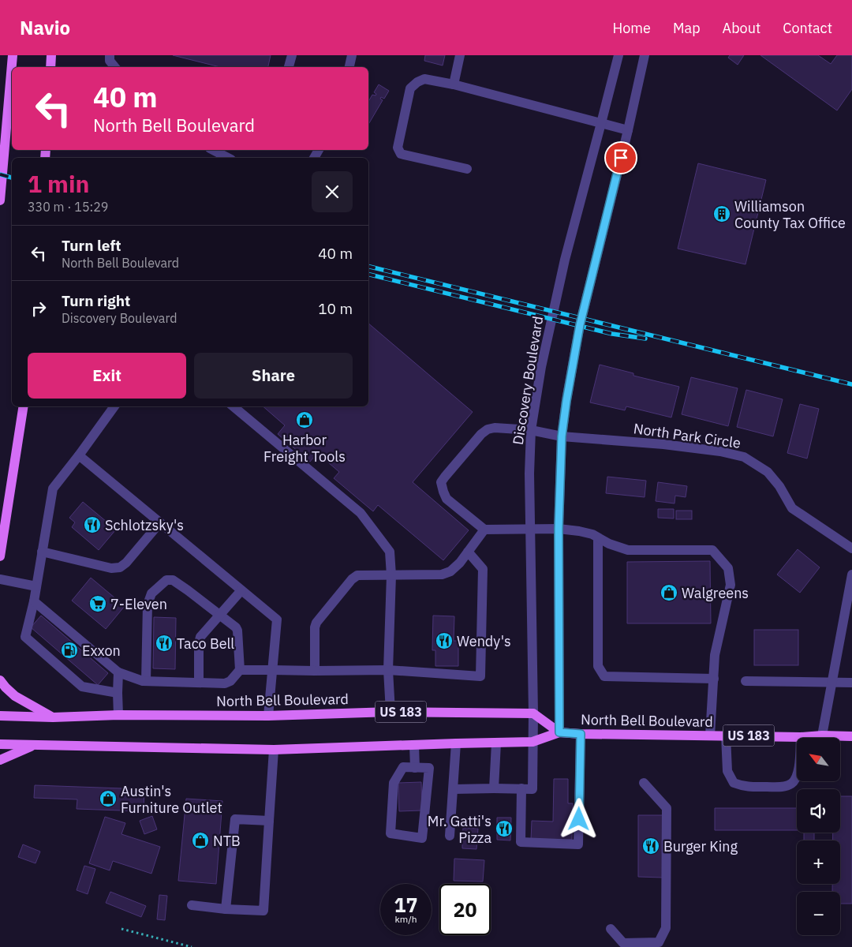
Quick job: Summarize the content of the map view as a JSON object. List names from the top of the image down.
{
  "streets": {
    "main road": ["North Bell Boulevard", "US 183"],
    "street": ["Discovery Boulevard", "North Park Circle"]
  },
  "crossings": [
    ["Discovery Boulevard", "North Park Circle"],
    ["Discovery Boulevard", "North Bell Boulevard"]
  ],
  "places": {
    "building": ["Williamson County Tax Office"],
    "shop": [
      "Harbor Freight Tools",
      "Walgreens",
      "Austin's Furniture Outlet",
      "NTB"
    ],
    "restaurant": [
      "Schlotzsky's",
      "Wendy's",
      "Taco Bell",
      "Mr. Gatti's Pizza",
      "Burger King"
    ],
    "supermarket": ["7-Eleven"],
    "fuel station": ["Exxon"]
  },
  "north": "top left",
  "page": {
    "header": "Navio",
    "nav": [
      "Home",
      "Map",
      "About",
      "Contact"
    ],
    "turn": ["40 m", "North Bell Boulevard"],
    "heading": ["1 min", "330 m · 15:29"],
    "list": [
      {
        "name": "Turn left",
        "note": "North Bell Boulevard",
        "value": "40 m"
      },
      {
        "name": "Turn right",
        "note": "Discovery Boulevard",
        "value": "10 m"
      }
    ],
    "buttons": ["Exit", "Share"],
    "map_buttons": ["+", "−"],
    "speed": "17 km/h",
    "limit": "20"
  }
}
